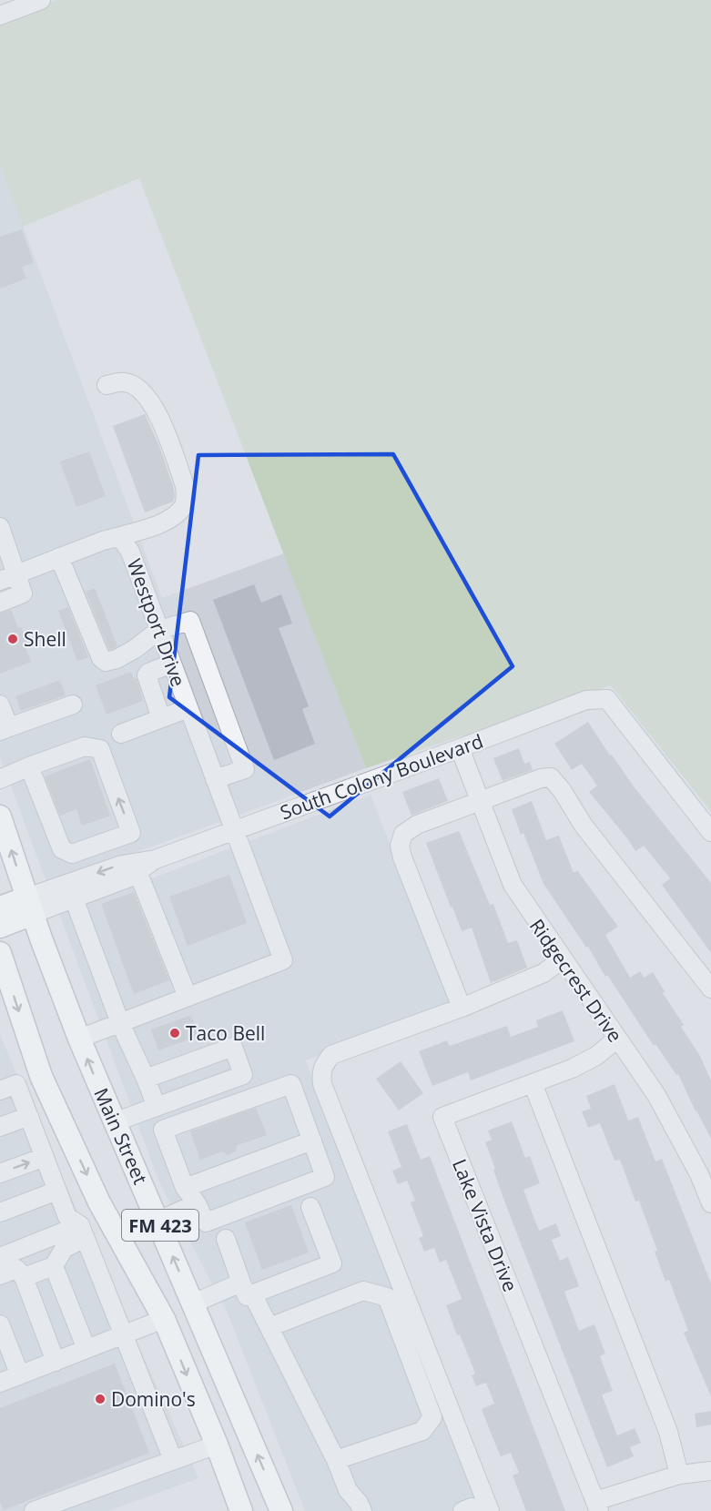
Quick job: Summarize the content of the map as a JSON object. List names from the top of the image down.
{
  "streets": {
    "main road": ["South Colony Boulevard", "Main Street", "FM 423"],
    "street": ["Westport Drive", "Ridgecrest Drive", "Lake Vista Drive"]
  },
  "crossings": [
    ["Westport Drive", "South Colony Boulevard"],
    ["South Colony Boulevard", "Ridgecrest Drive"],
    ["South Colony Boulevard", "Main Street"],
    ["Ridgecrest Drive", "Lake Vista Drive"]
  ],
  "places": ["Shell", "Taco Bell", "Domino's"]
}
